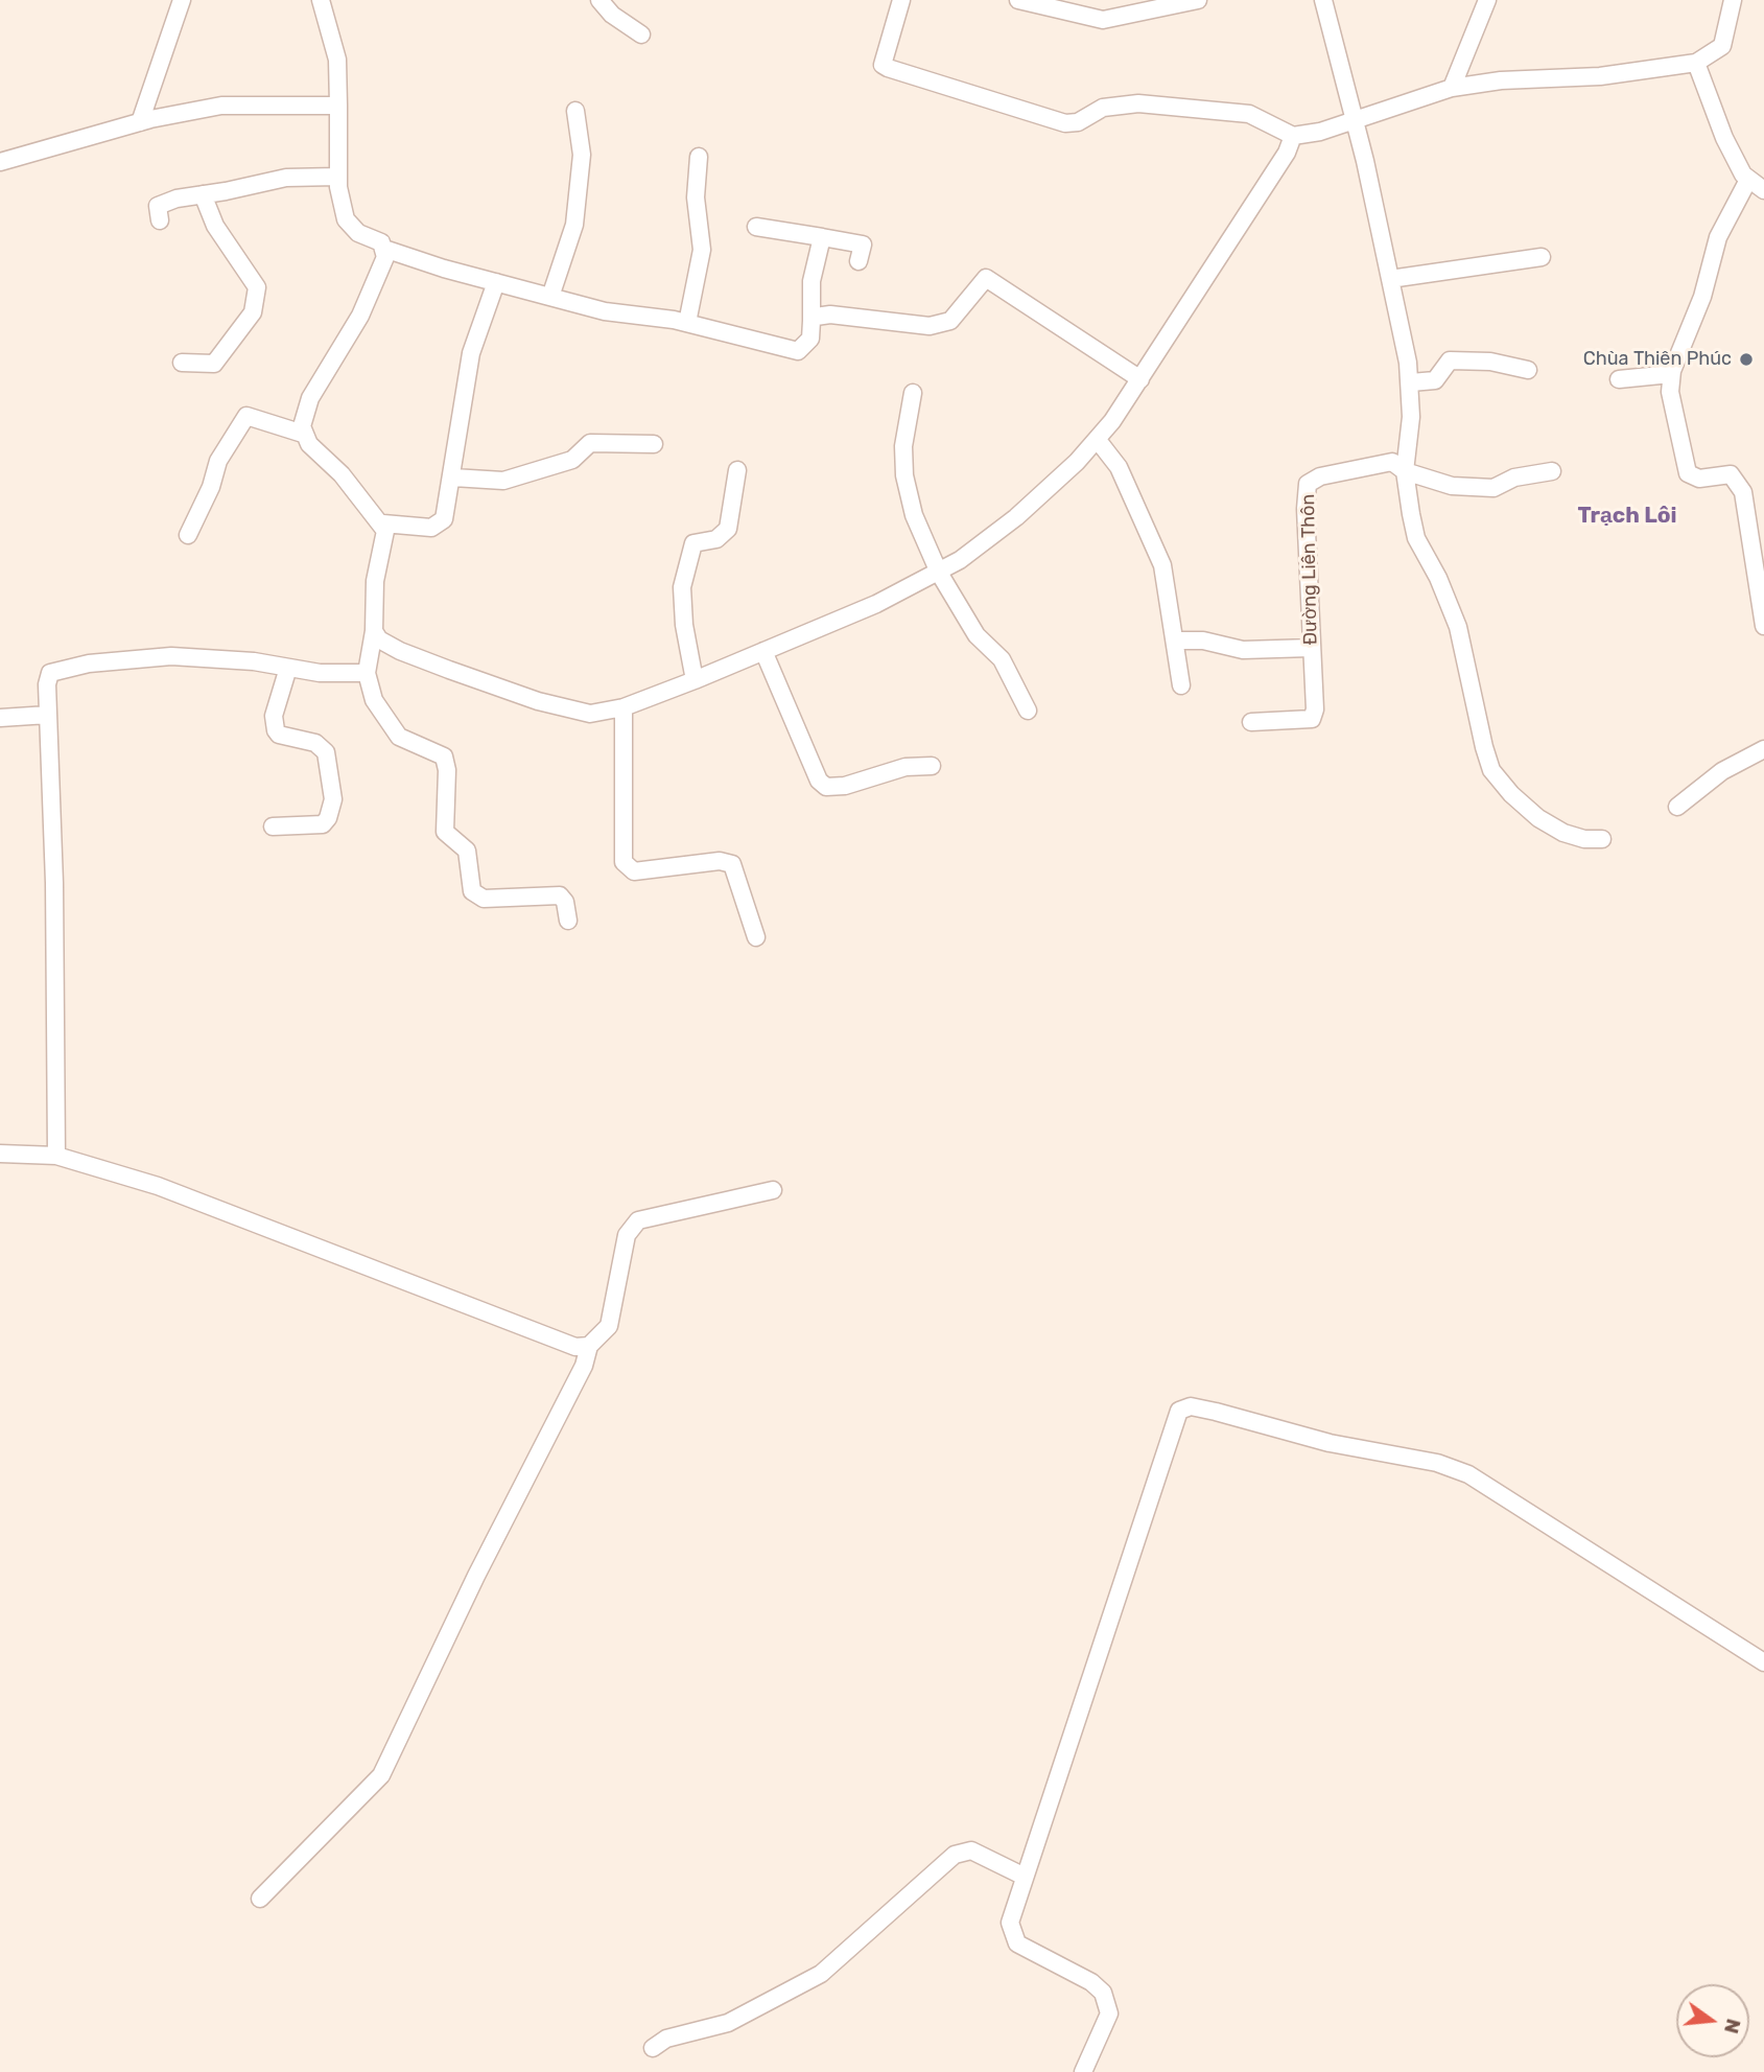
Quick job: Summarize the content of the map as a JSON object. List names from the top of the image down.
{
  "streets": {
    "street": ["Đường Liên Thôn"]
  },
  "districts": ["Trạch Lôi"],
  "places": ["Chùa Thiên Phúc"],
  "north": "right"
}
